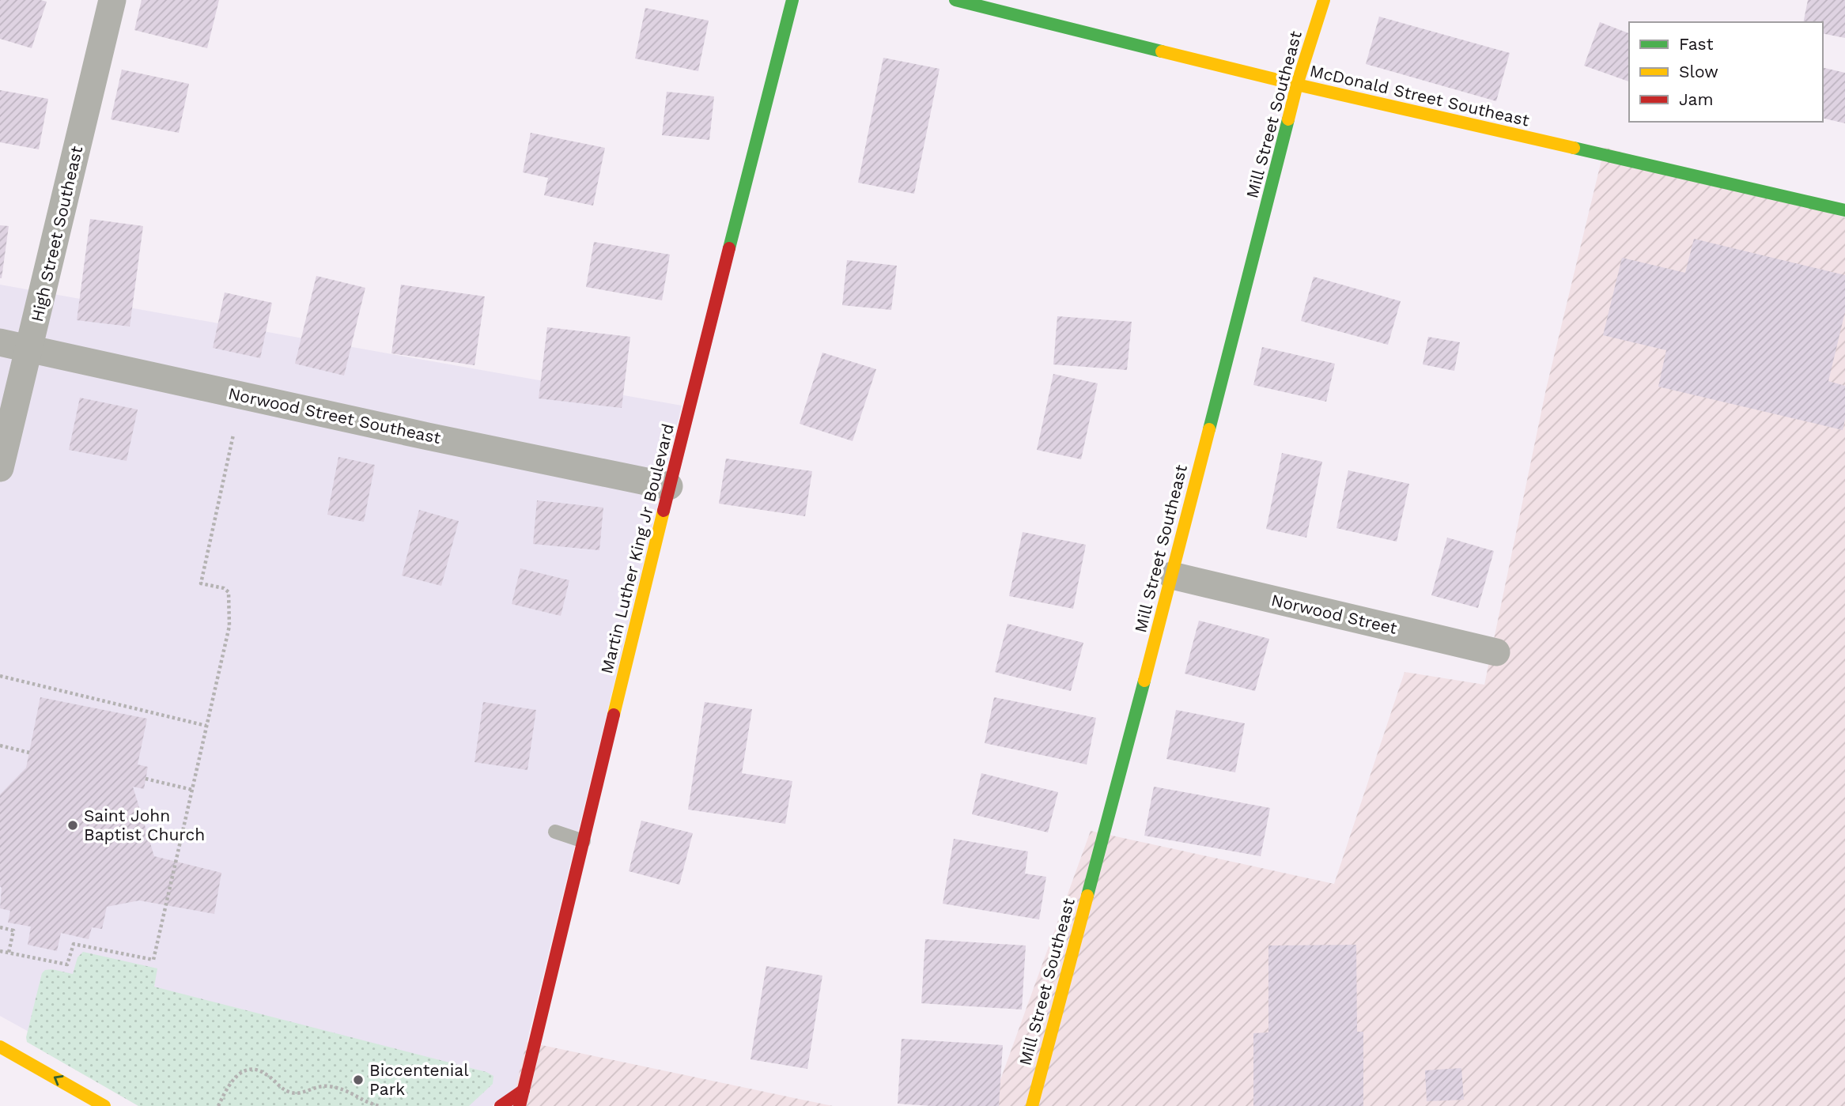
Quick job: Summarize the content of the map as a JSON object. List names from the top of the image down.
{
  "streets": {
    "main road": ["McDonald Street Southeast", "Mill Street Southeast", "Martin Luther King Jr Boulevard"],
    "street": ["High Street Southeast", "Norwood Street Southeast", "Norwood Street"]
  },
  "crossings": [
    ["McDonald Street Southeast", "Mill Street Southeast"],
    ["Mill Street Southeast", "Norwood Street"],
    ["High Street Southeast", "Norwood Street Southeast"],
    ["Norwood Street Southeast", "Martin Luther King Jr Boulevard"]
  ],
  "places": ["Saint John Baptist Church", "Biccentenial Park"],
  "legend": ["Fast", "Slow", "Jam"]
}
